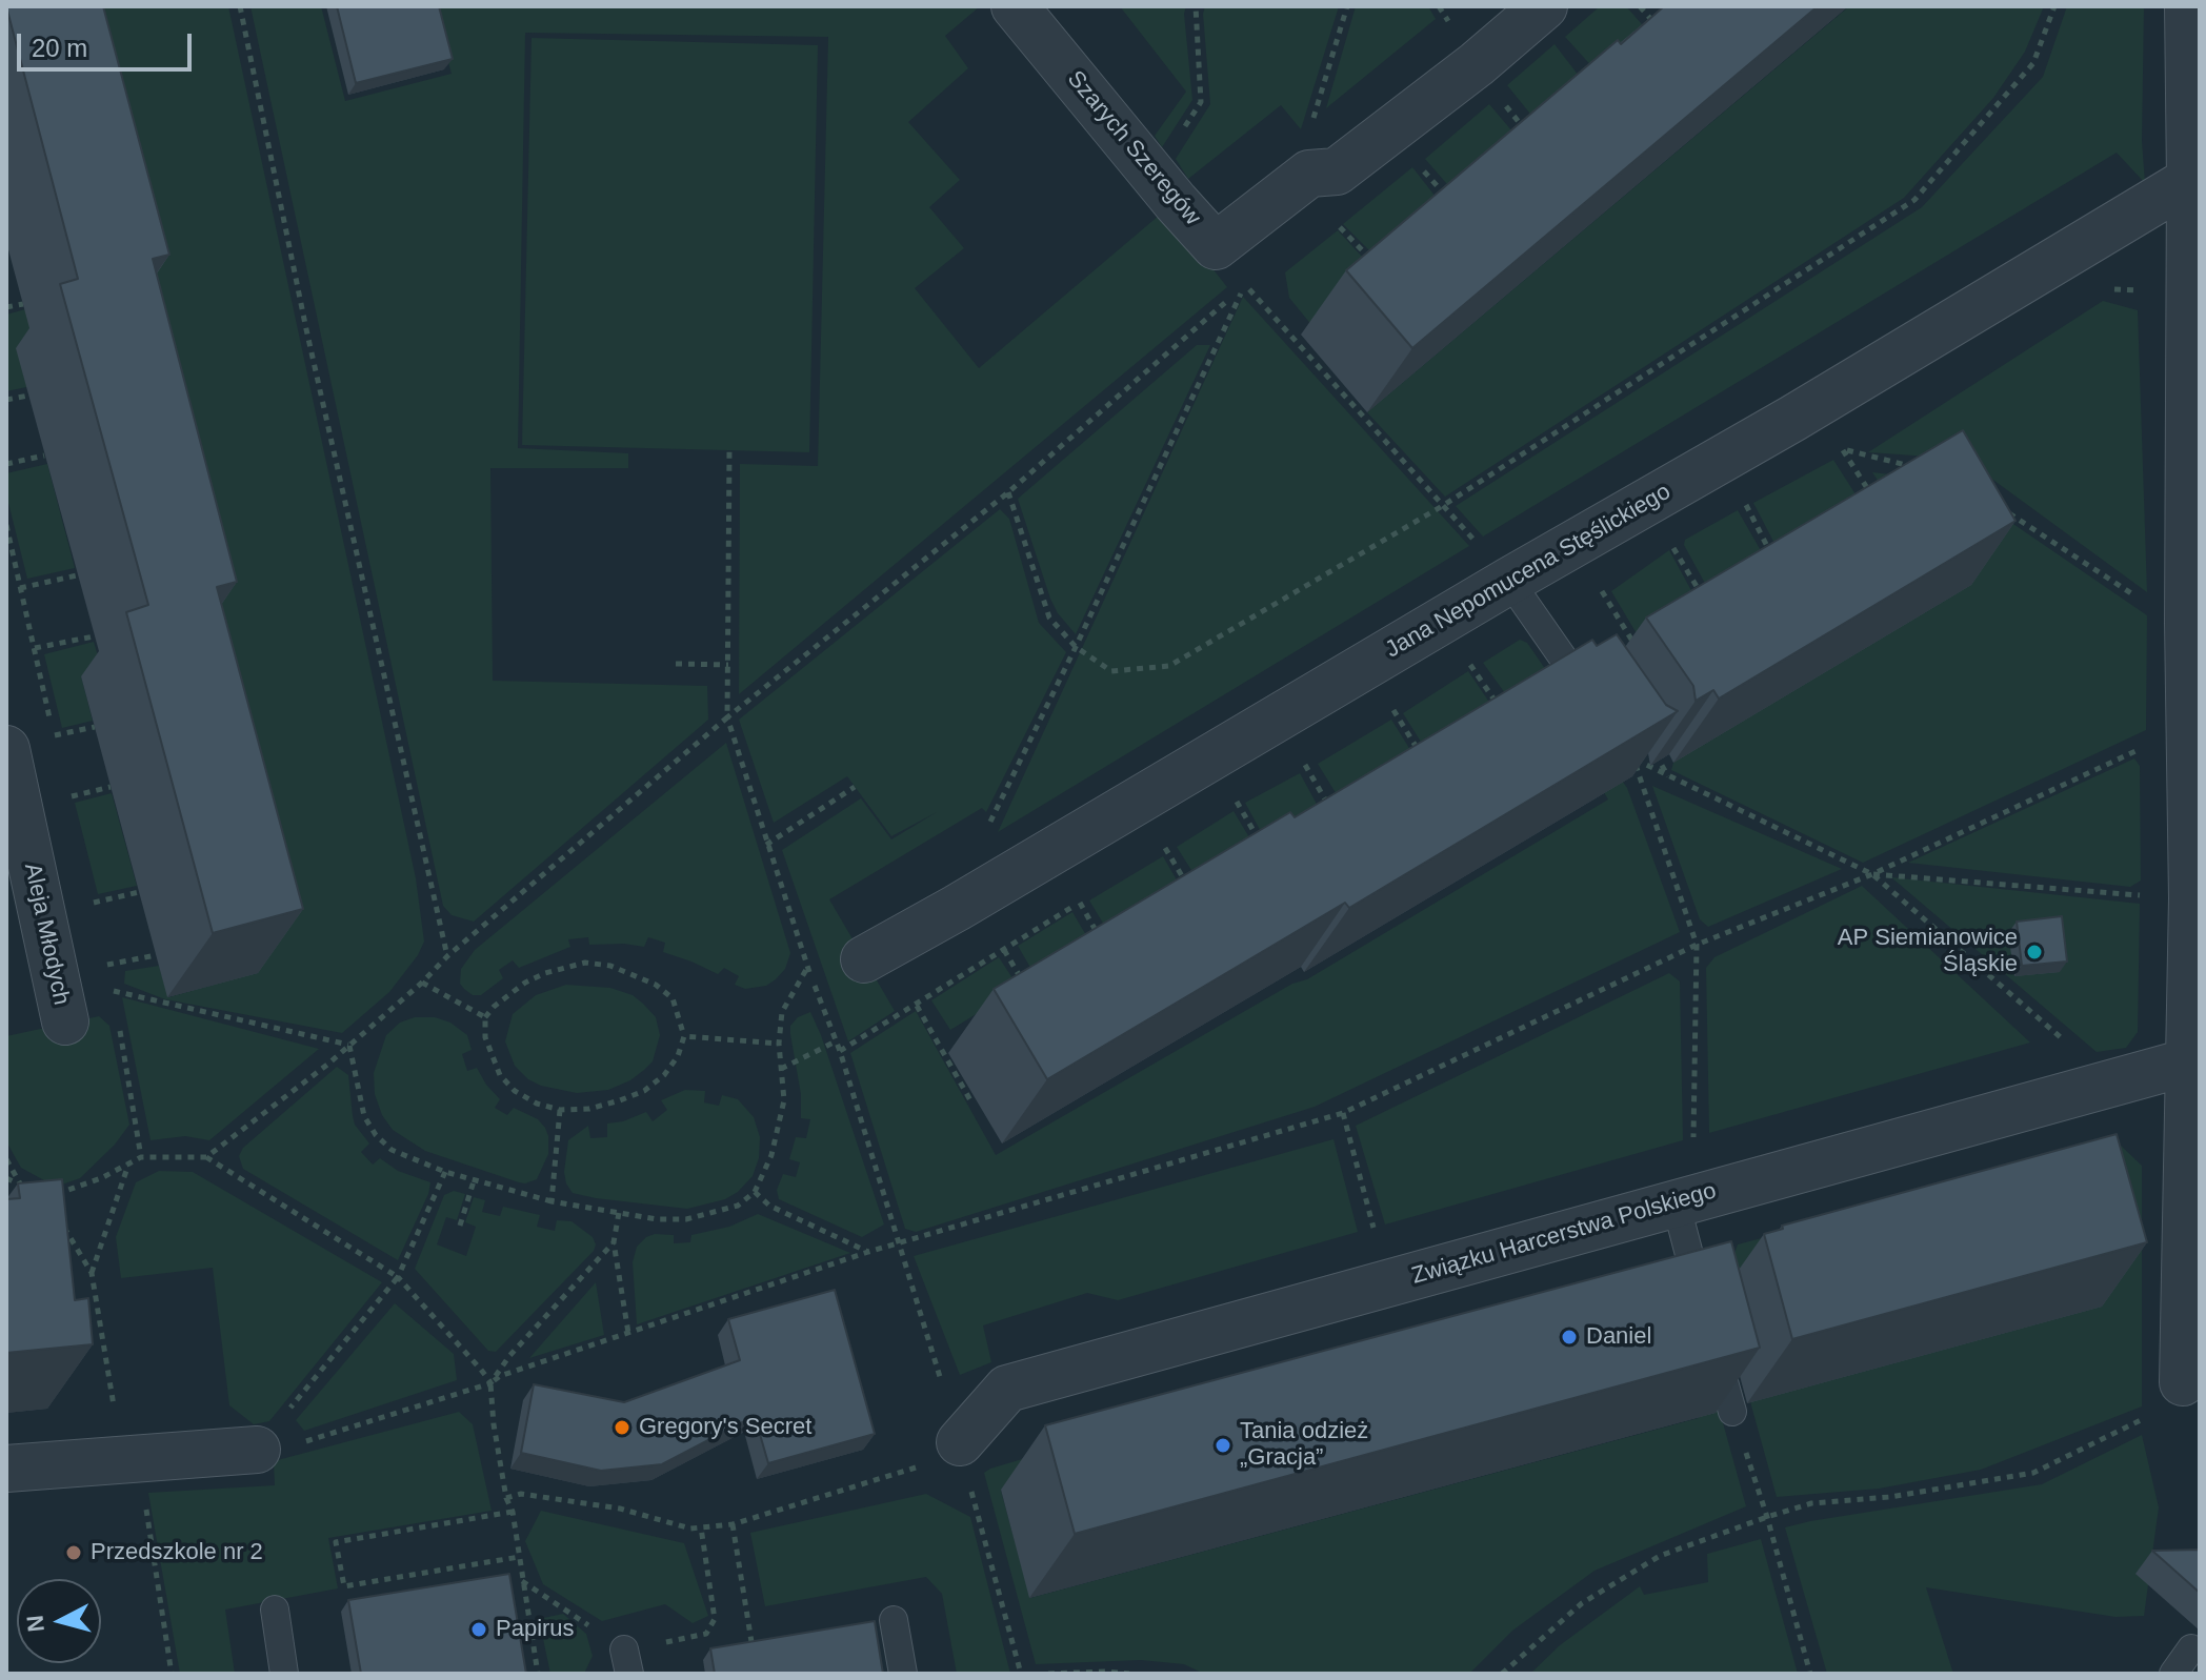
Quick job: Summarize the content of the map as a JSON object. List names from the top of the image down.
{
  "streets": {
    "street": [
      "Szarych Szeregów",
      "Jana Nepomucena Stęślickiego",
      "Aleja Młodych",
      "Związku Harcerstwa Polskiego"
    ]
  },
  "places": [
    "AP Siemianowice Śląskie",
    "Daniel",
    "Gregory's Secret",
    "Tania odzież „Gracja”",
    "Przedszkole nr 2",
    "Papirus"
  ],
  "scale_bar": "20 m",
  "north": "left"
}
